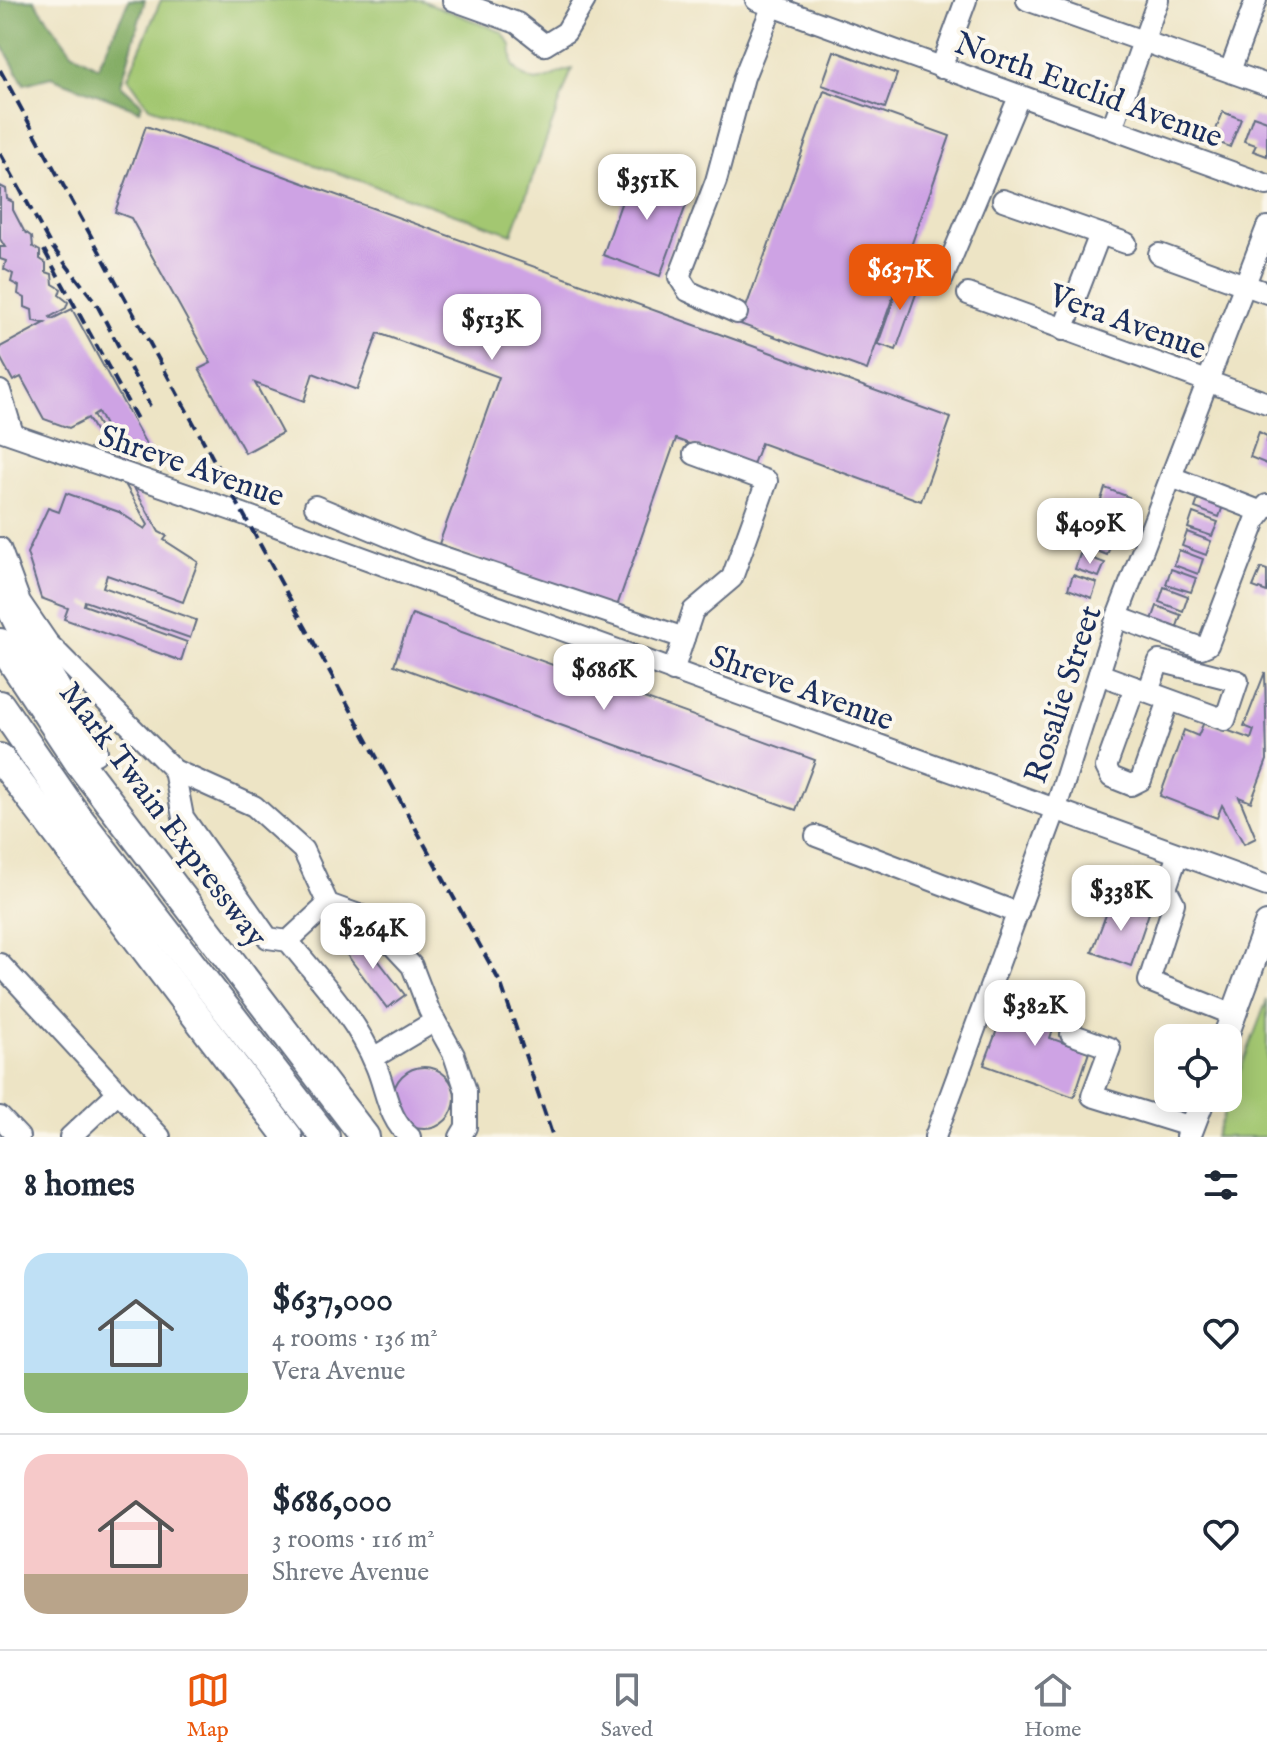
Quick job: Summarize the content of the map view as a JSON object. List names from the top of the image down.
{
  "streets": {
    "highway": ["Mark Twain Expressway"],
    "street": [
      "North Euclid Avenue",
      "Vera Avenue",
      "Shreve Avenue",
      "Rosalie Street"
    ]
  },
  "crossings": [
    ["Vera Avenue", "Rosalie Street"],
    ["Shreve Avenue", "Rosalie Street"]
  ],
  "page": {
    "price": [
      "$351K",
      "$637K",
      "$513K",
      "$409K",
      "$686K",
      "$338K",
      "$264K",
      "$382K"
    ],
    "heading": "8 homes",
    "list": [
      {
        "name": "$637,000",
        "note": "4 rooms · 136 m² · Vera Avenue"
      },
      {
        "name": "$686,000",
        "note": "3 rooms · 116 m² · Shreve Avenue"
      }
    ],
    "tabs": ["Map", "Saved", "Home"]
  }
}
